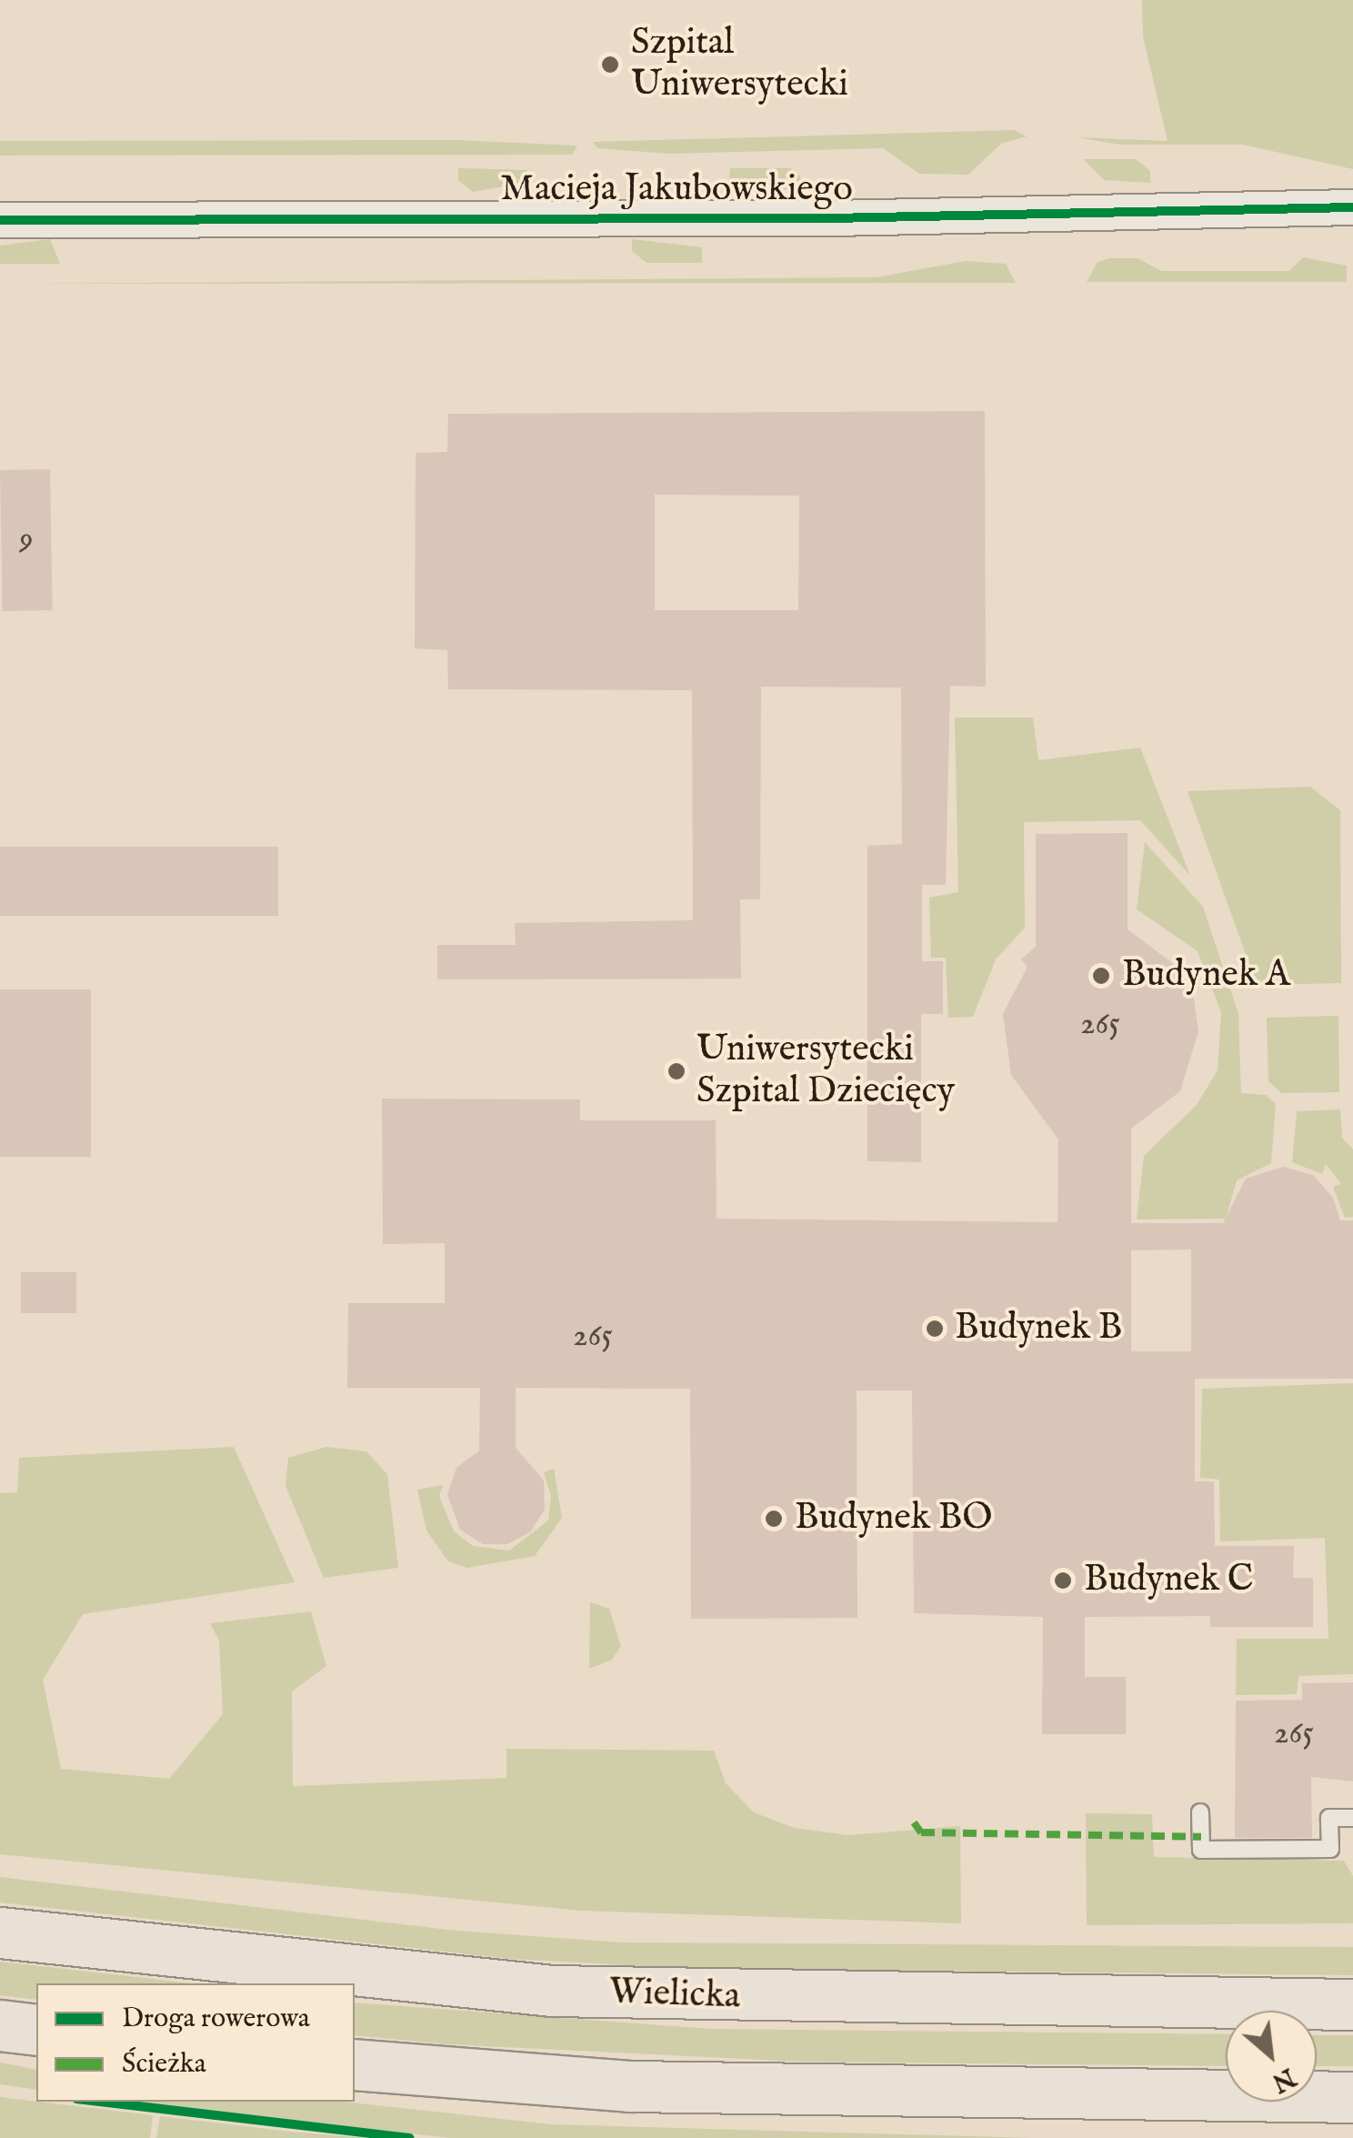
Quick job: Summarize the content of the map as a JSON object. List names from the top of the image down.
{
  "streets": {
    "main road": ["Wielicka"],
    "street": ["Macieja Jakubowskiego"]
  },
  "places": [
    "Szpital Uniwersytecki",
    "Budynek A",
    "Uniwersytecki Szpital Dziecięcy",
    "Budynek B",
    "Budynek BO",
    "Budynek C"
  ],
  "house_numbers": [
    "9",
    "265",
    "265",
    "265"
  ],
  "legend": ["Droga rowerowa", "Ścieżka"],
  "north": "bottom right"
}
